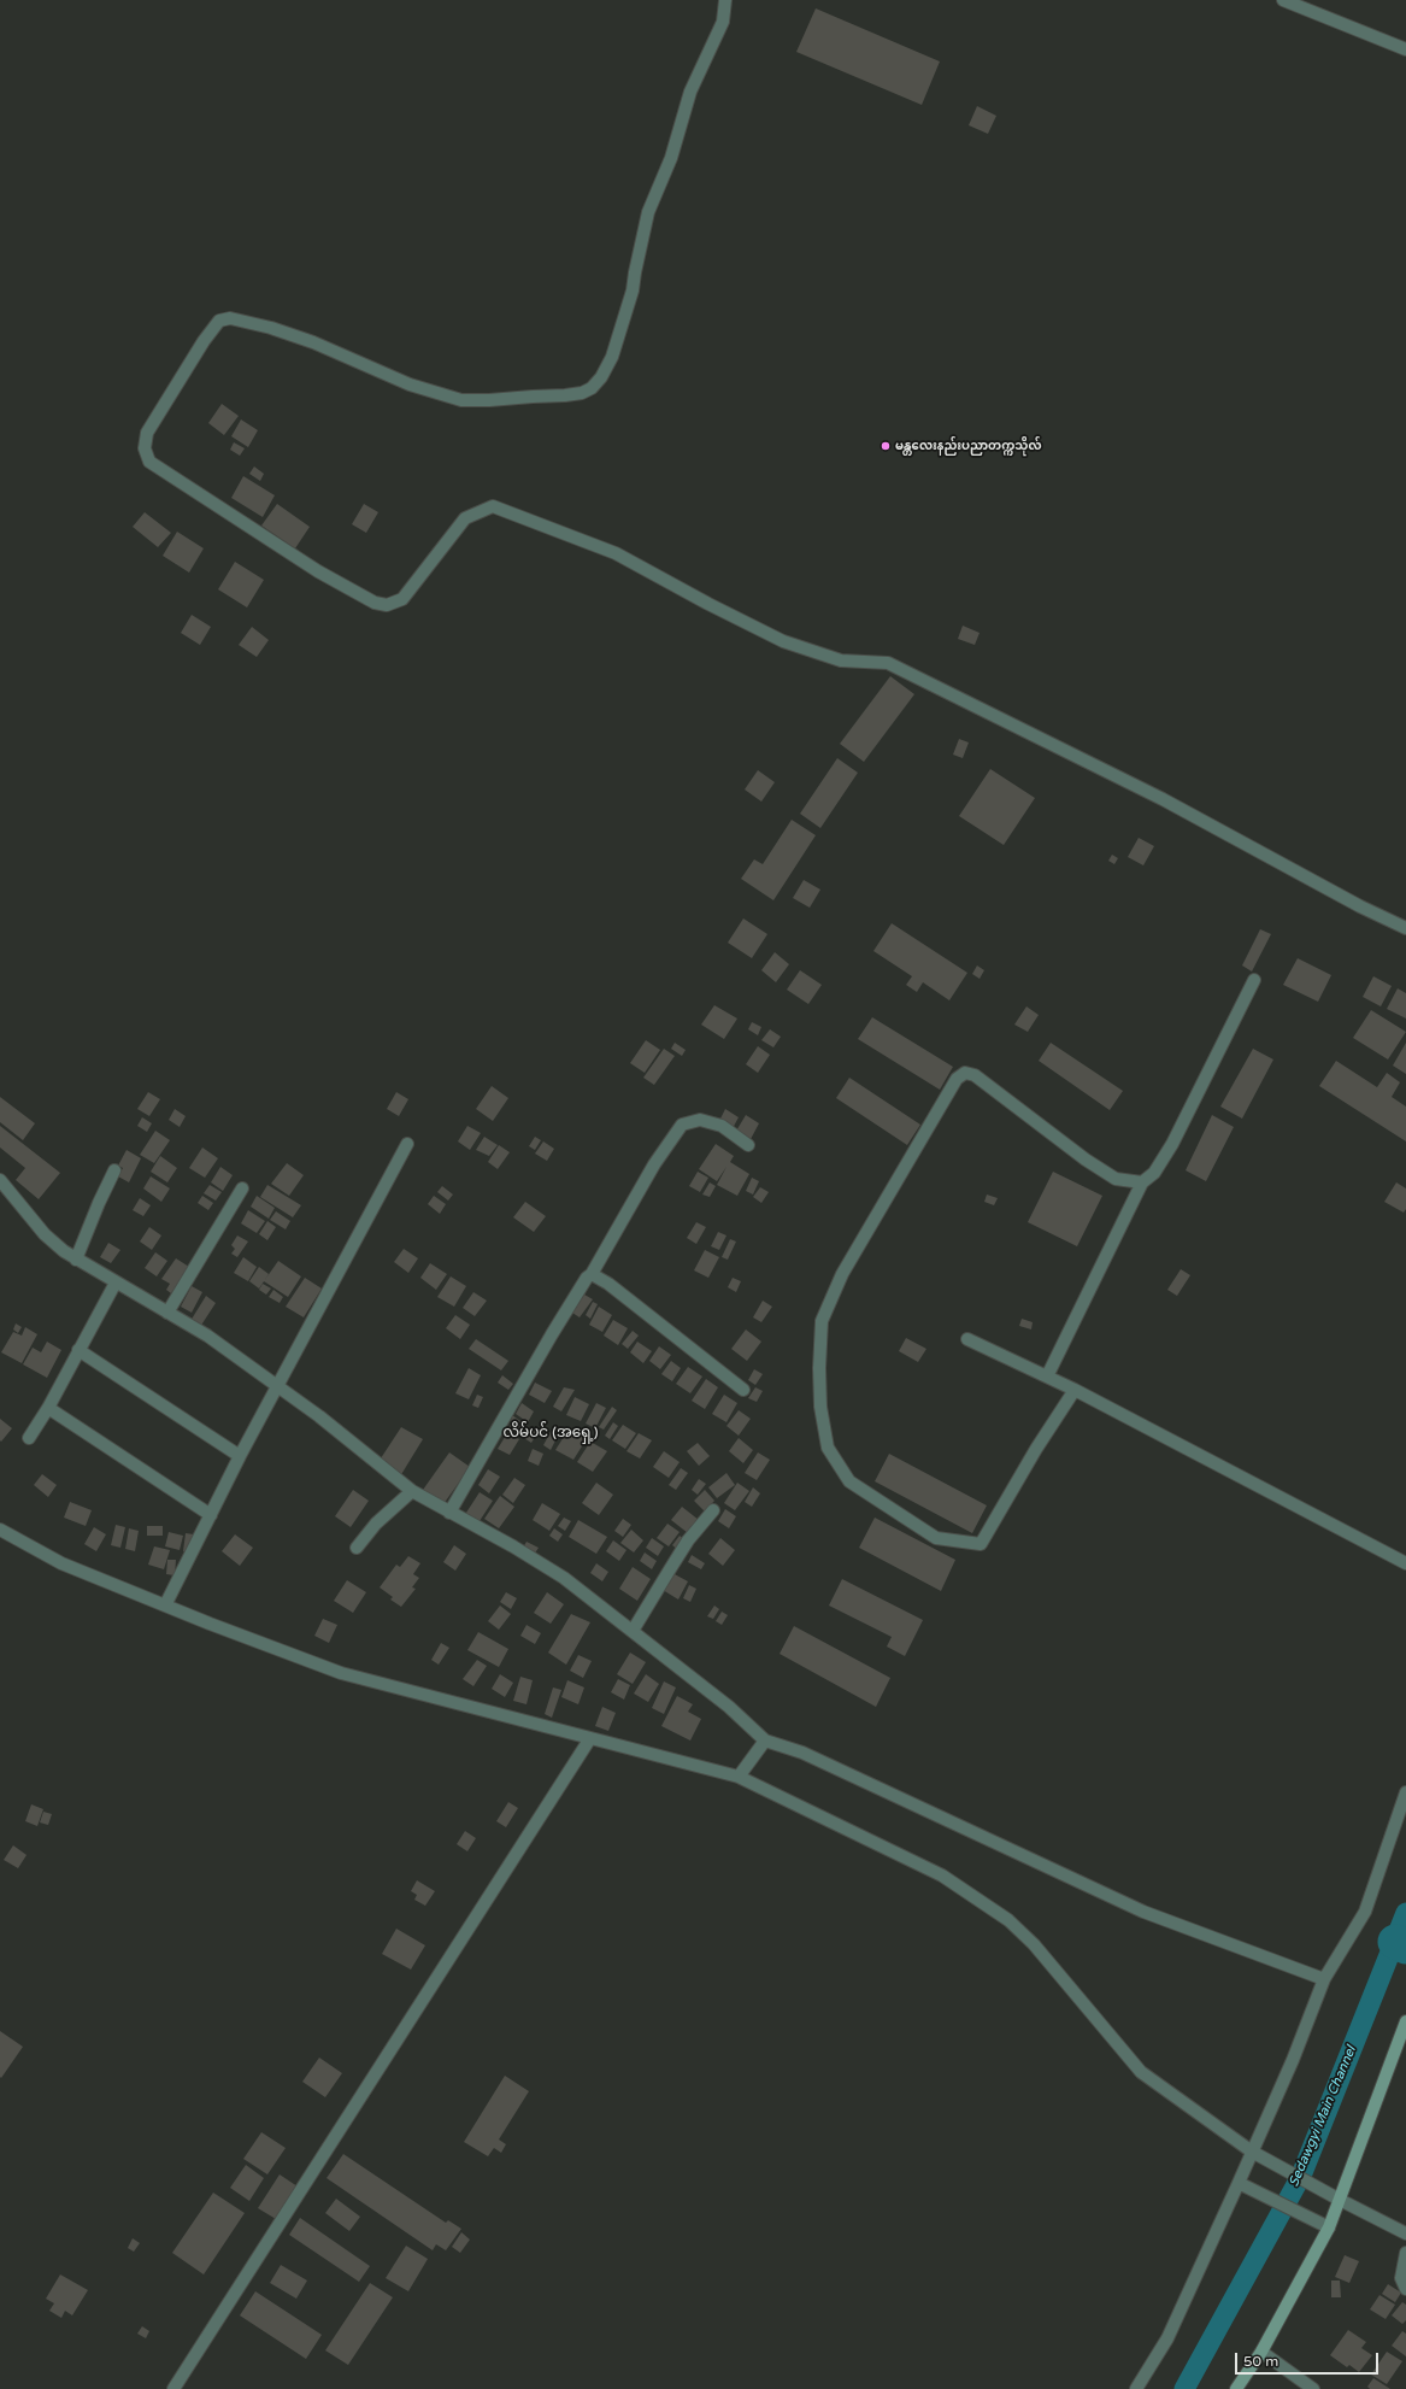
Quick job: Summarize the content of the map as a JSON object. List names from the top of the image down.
{
  "districts": ["လိမ်ပင် (အရှေ့)"],
  "water": ["Sedawgyi Main Channel"],
  "places": ["မန္တလေးနည်းပညာတက္ကသိုလ်"],
  "scale_bar": "50 m"
}
